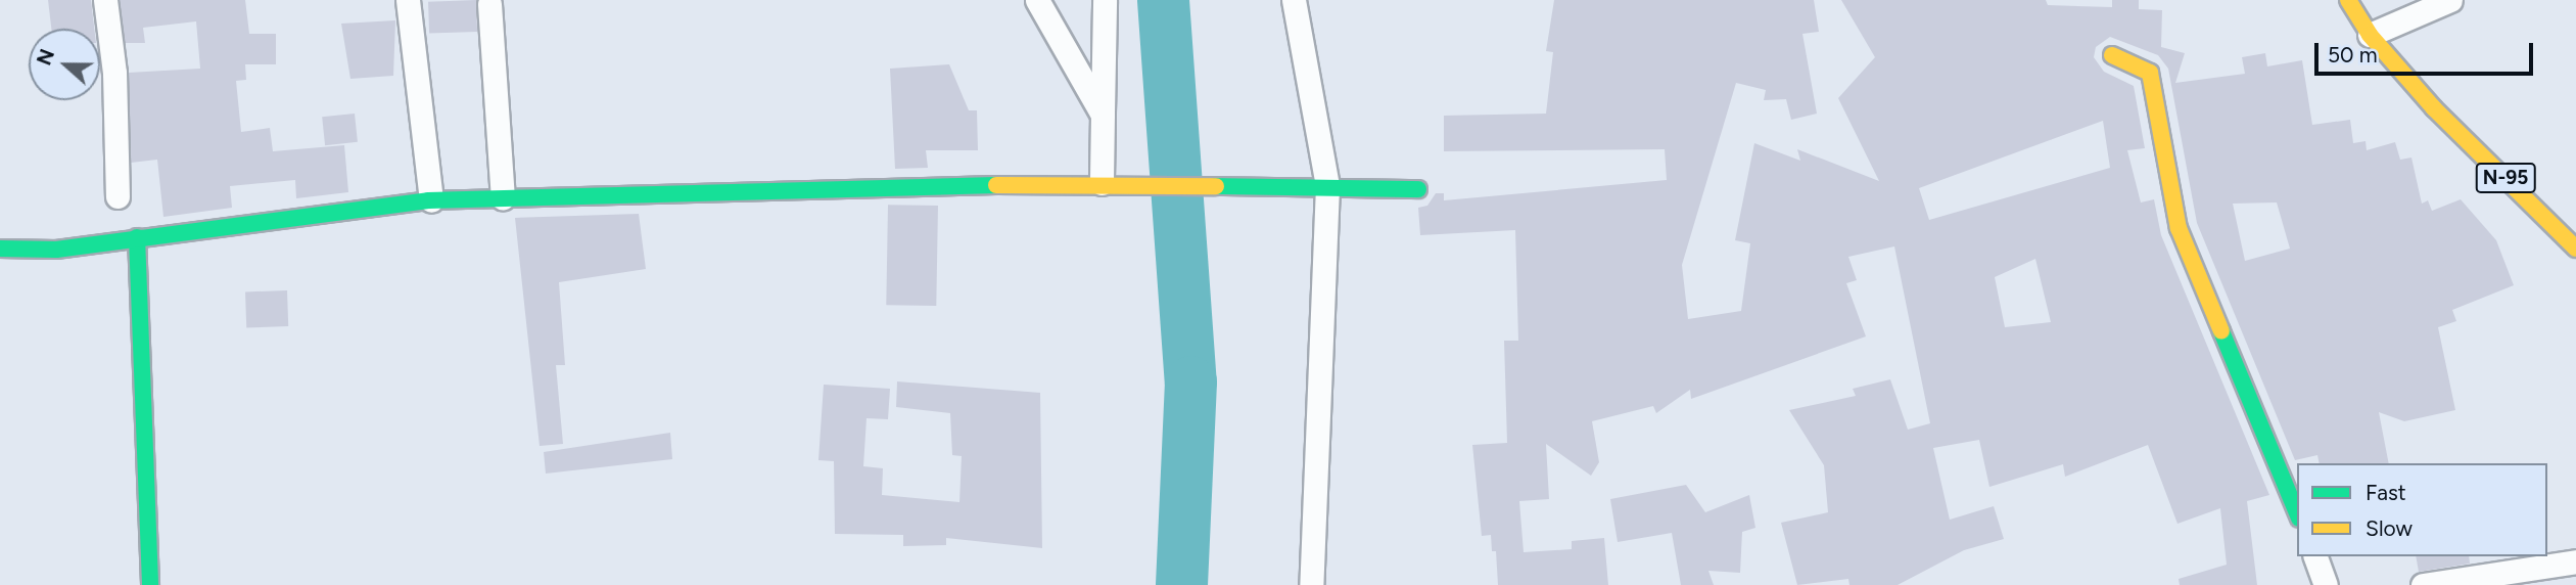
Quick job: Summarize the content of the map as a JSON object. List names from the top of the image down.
{
  "streets": {
    "main road": ["N-95"]
  },
  "legend": ["Fast", "Slow"],
  "scale_bar": "50 m",
  "north": "left"
}
